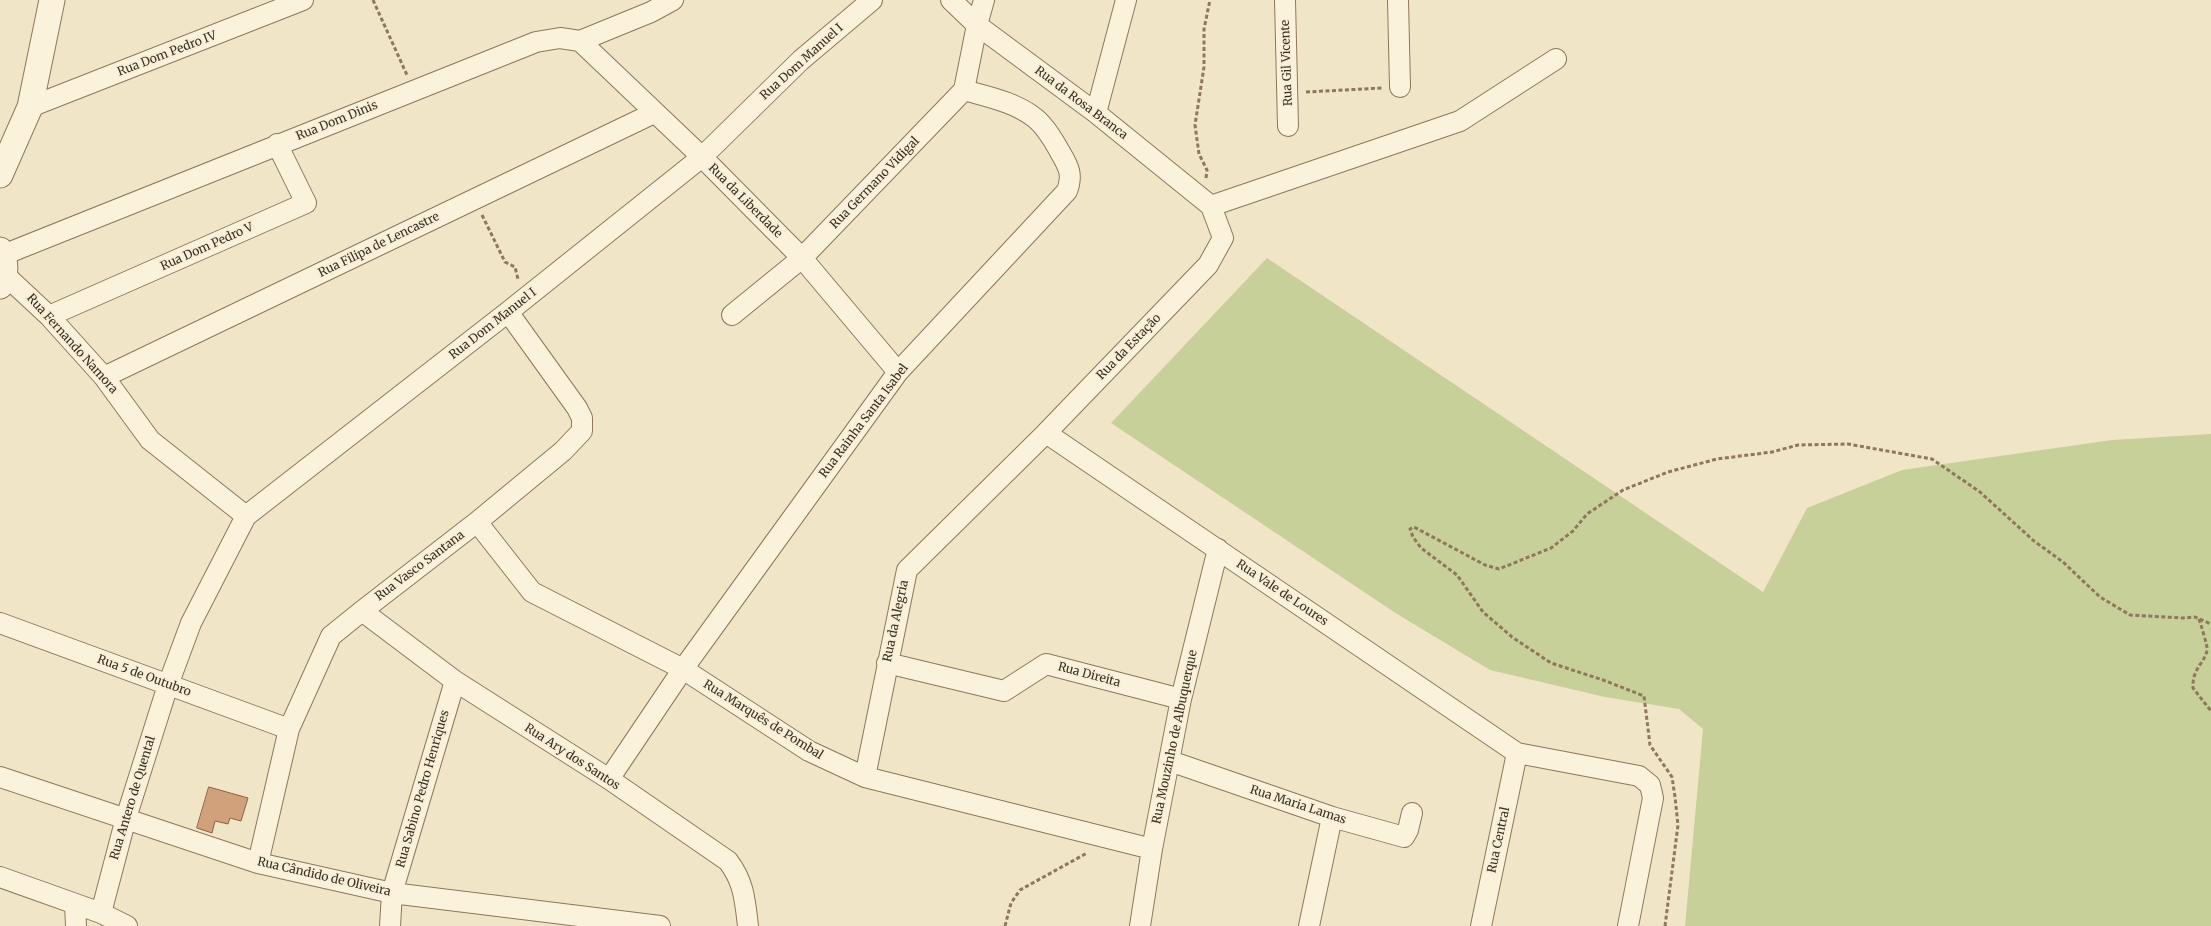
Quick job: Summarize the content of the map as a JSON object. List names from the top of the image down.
{
  "streets": {
    "street": [
      "Rua Dom Pedro IV",
      "Rua Dom Manuel I",
      "Rua Gil Vicente",
      "Rua da Rosa Branca",
      "Rua Dom Dinis",
      "Rua Germano Vidigal",
      "Rua da Liberdade",
      "Rua Filipa de Lencastre",
      "Rua Dom Pedro V",
      "Rua Fernando Namora",
      "Rua da Estação",
      "Rua Rainha Santa Isabel",
      "Rua Vasco Santana",
      "Rua Vale de Loures",
      "Rua da Alegria",
      "Rua Direita",
      "Rua 5 de Outubro",
      "Rua Marquês de Pombal",
      "Rua Mouzinho de Albuquerque",
      "Rua Ary dos Santos",
      "Rua Sabino Pedro Henriques",
      "Rua Antero de Quental",
      "Rua Maria Lamas",
      "Rua Central",
      "Rua Cândido de Oliveira"
    ]
  },
  "crossings": [
    ["Rua Dom Manuel I", "Rua da Liberdade"],
    ["Rua Dom Manuel I", "Rua Fernando Namora"],
    ["Rua Dom Manuel I", "Rua Vasco Santana"],
    ["Rua Dom Manuel I", "Rua 5 de Outubro"],
    ["Rua Dom Manuel I", "Rua Antero de Quental"],
    ["Rua da Rosa Branca", "Rua da Estação"],
    ["Rua Dom Dinis", "Rua da Liberdade"],
    ["Rua Dom Dinis", "Rua Dom Pedro V"],
    ["Rua Dom Dinis", "Rua Fernando Namora"],
    ["Rua Germano Vidigal", "Rua da Liberdade"],
    ["Rua Germano Vidigal", "Rua Rainha Santa Isabel"],
    ["Rua da Liberdade", "Rua Filipa de Lencastre"],
    ["Rua da Liberdade", "Rua Rainha Santa Isabel"],
    ["Rua Filipa de Lencastre", "Rua Fernando Namora"],
    ["Rua Dom Pedro V", "Rua Fernando Namora"],
    ["Rua da Estação", "Rua Vale de Loures"],
    ["Rua da Estação", "Rua da Alegria"],
    ["Rua Rainha Santa Isabel", "Rua Marquês de Pombal"],
    ["Rua Rainha Santa Isabel", "Rua Ary dos Santos"],
    ["Rua Vasco Santana", "Rua 5 de Outubro"],
    ["Rua Vasco Santana", "Rua Marquês de Pombal"],
    ["Rua Vasco Santana", "Rua Ary dos Santos"],
    ["Rua Vasco Santana", "Rua Cândido de Oliveira"],
    ["Rua Vale de Loures", "Rua Mouzinho de Albuquerque"],
    ["Rua Vale de Loures", "Rua Central"],
    ["Rua da Alegria", "Rua Direita"],
    ["Rua da Alegria", "Rua Marquês de Pombal"],
    ["Rua Direita", "Rua Mouzinho de Albuquerque"],
    ["Rua 5 de Outubro", "Rua Antero de Quental"],
    ["Rua Marquês de Pombal", "Rua Mouzinho de Albuquerque"],
    ["Rua Mouzinho de Albuquerque", "Rua Maria Lamas"],
    ["Rua Ary dos Santos", "Rua Sabino Pedro Henriques"],
    ["Rua Sabino Pedro Henriques", "Rua Cândido de Oliveira"],
    ["Rua Antero de Quental", "Rua Cândido de Oliveira"]
  ]
}
